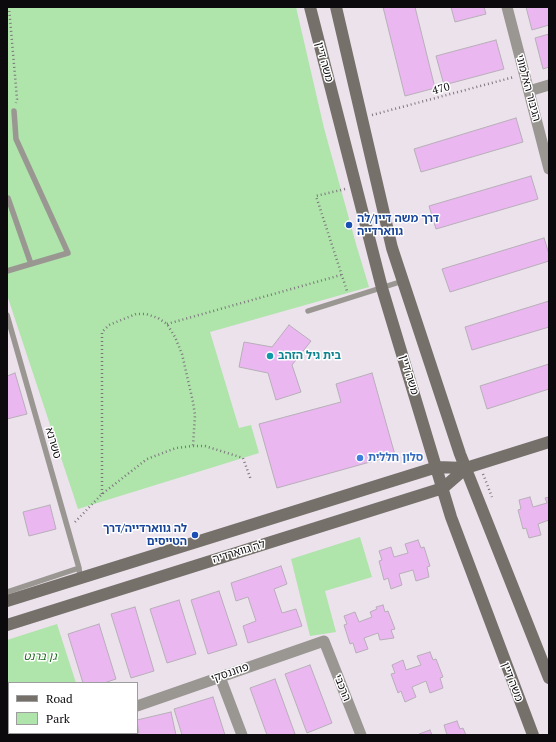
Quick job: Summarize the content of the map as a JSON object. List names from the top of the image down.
{
  "streets": {
    "street": [
      "משה דיין",
      "הגיבור האלמוני",
      "לה גווארדיה",
      "פוזננסקי",
      "הרכבי"
    ],
    "lane": ["טשרנא"],
    "path": ["470"]
  },
  "crossings": [
    ["משה דיין", "לה גווארדיה"],
    ["הגיבור האלמוני", "470"],
    ["טשרנא", "לה גווארדיה"],
    ["פוזננסקי", "הרכבי"]
  ],
  "parks": ["גן ברנט"],
  "places": [
    "דרך משה דיין/לה גווארדייה",
    "בית גיל הזהב",
    "סלון חללית",
    "לה גווארדייה/דרך הטייסים"
  ],
  "legend": ["Road", "Park"]
}
